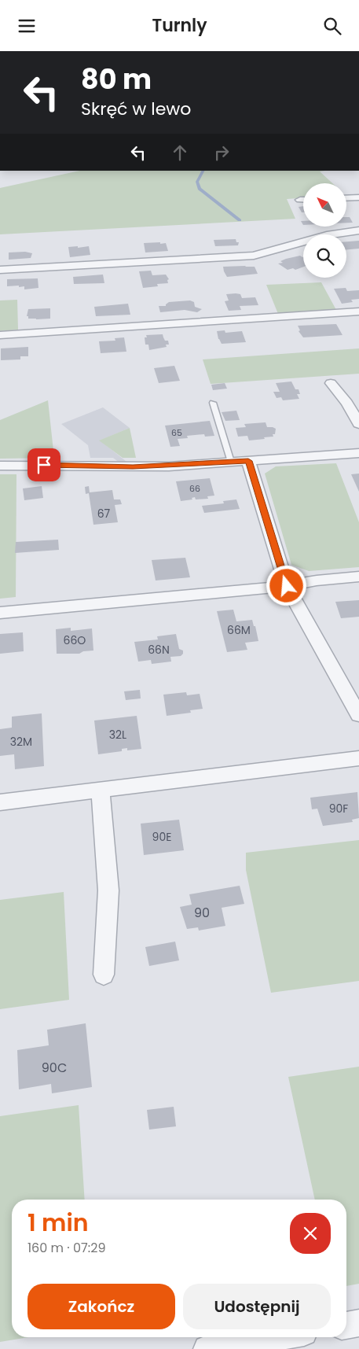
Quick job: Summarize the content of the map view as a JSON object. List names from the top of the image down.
{
  "house_numbers": [
    "65",
    "66",
    "67",
    "66M",
    "66O",
    "66N",
    "32L",
    "32M",
    "90F",
    "90E",
    "90",
    "90C"
  ],
  "north": "top left",
  "page": {
    "header": "Turnly",
    "turn": ["80 m", "Skręć w lewo"],
    "heading": ["1 min", "160 m · 07:29"],
    "buttons": ["Zakończ", "Udostępnij"]
  }
}
